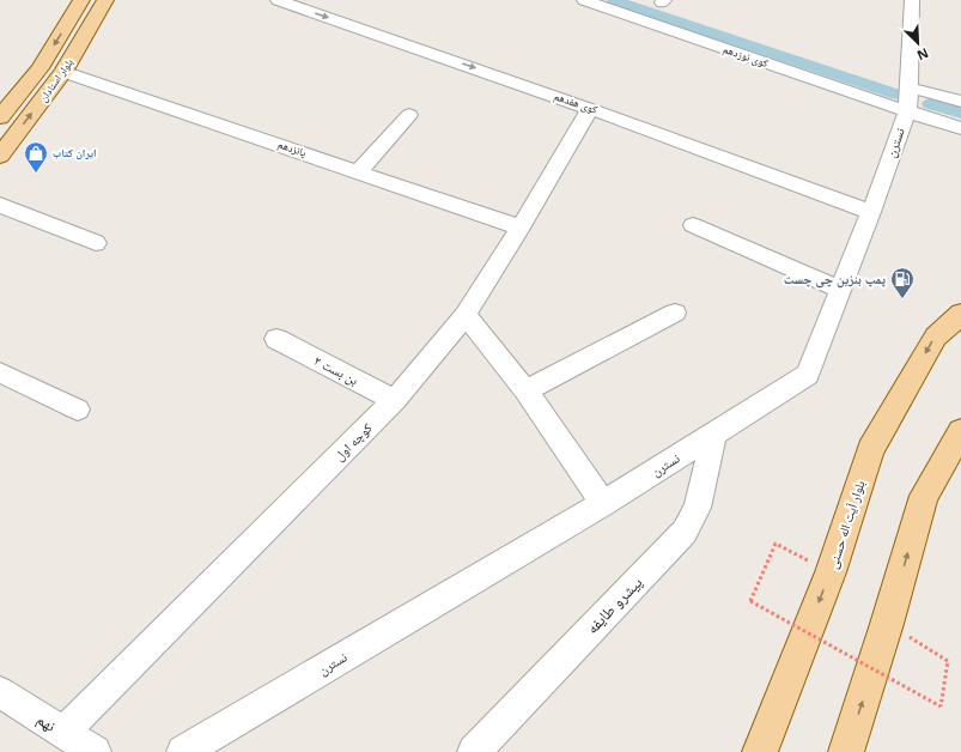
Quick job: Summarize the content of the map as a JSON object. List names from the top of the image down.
{
  "streets": {
    "main road": ["بلوار استادان", "بلوار آیت اله حسنی"],
    "street": [
      "کوی نوزدهم",
      "کوی هفدهم",
      "نسترن",
      "پانزدهم",
      "بن بست ۲",
      "کوچه اول",
      "پیشرو طایفه",
      "نهم"
    ]
  },
  "crossings": [
    ["کوی نوزدهم", "نسترن"],
    ["بلوار استادان", "پانزدهم"],
    ["کوی هفدهم", "نسترن"],
    ["کوی هفدهم", "کوچه اول"],
    ["نسترن", "پیشرو طایفه"],
    ["پانزدهم", "کوچه اول"],
    ["بن بست ۲", "کوچه اول"],
    ["کوچه اول", "نهم"]
  ],
  "one_way": ["کوی هفدهم"],
  "places": {
    "shop": ["ایران کتاب"],
    "fuel station": ["پمپ بنزین چى چست"]
  },
  "north": "bottom right"
}
